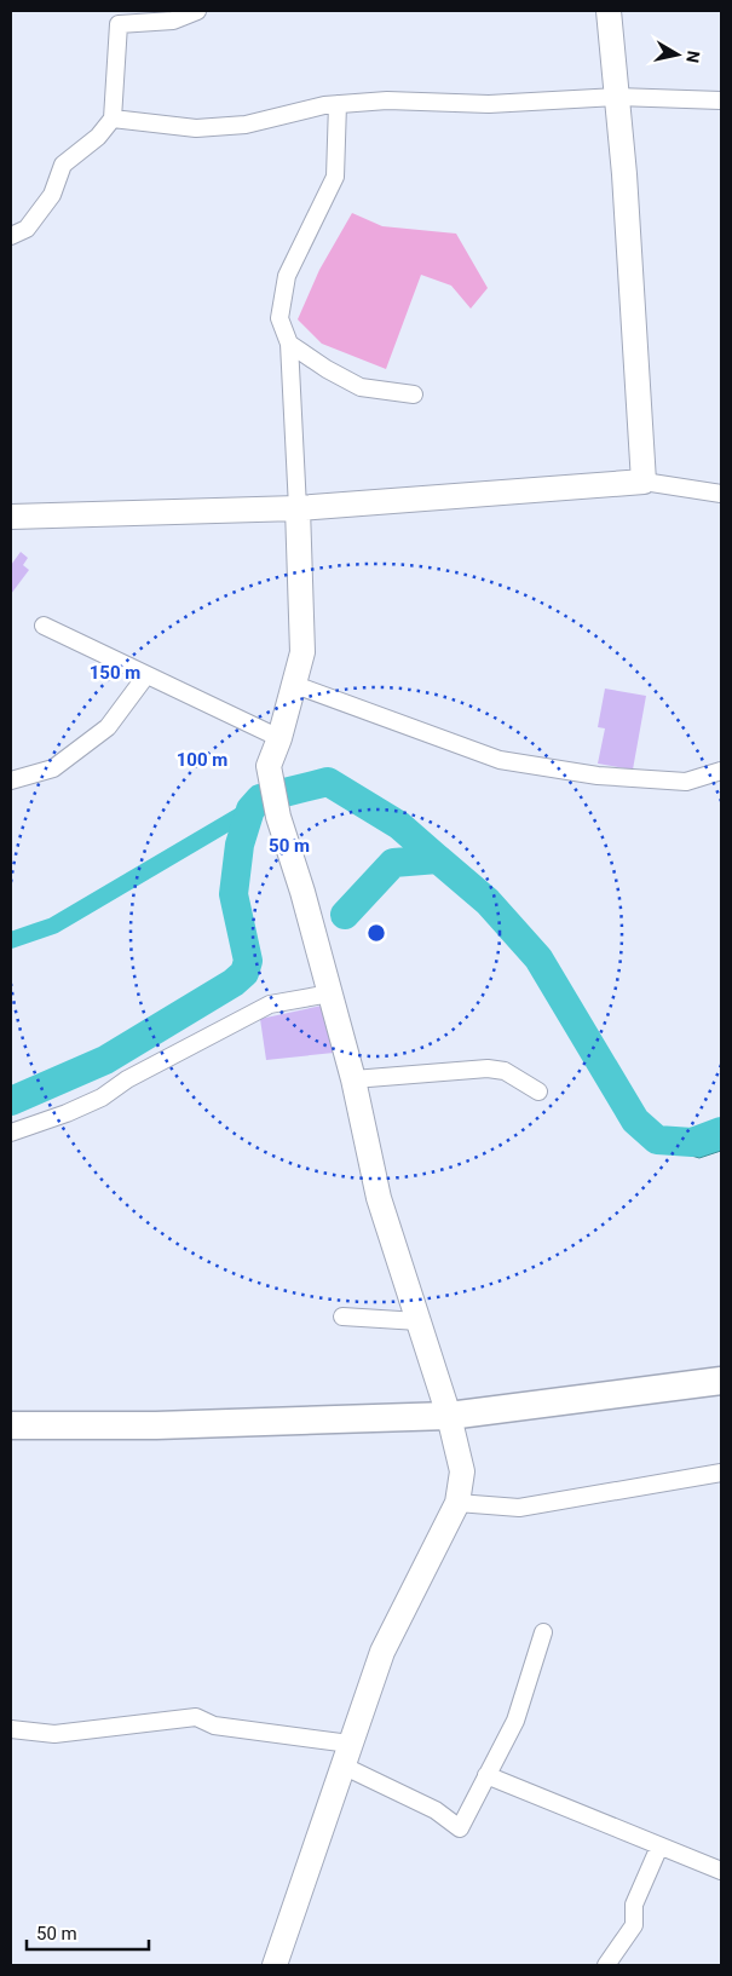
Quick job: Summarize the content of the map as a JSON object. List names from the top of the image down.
{
  "scale_bar": "50 m",
  "north": "right",
  "rings": ["150 m", "100 m", "50 m"]
}
